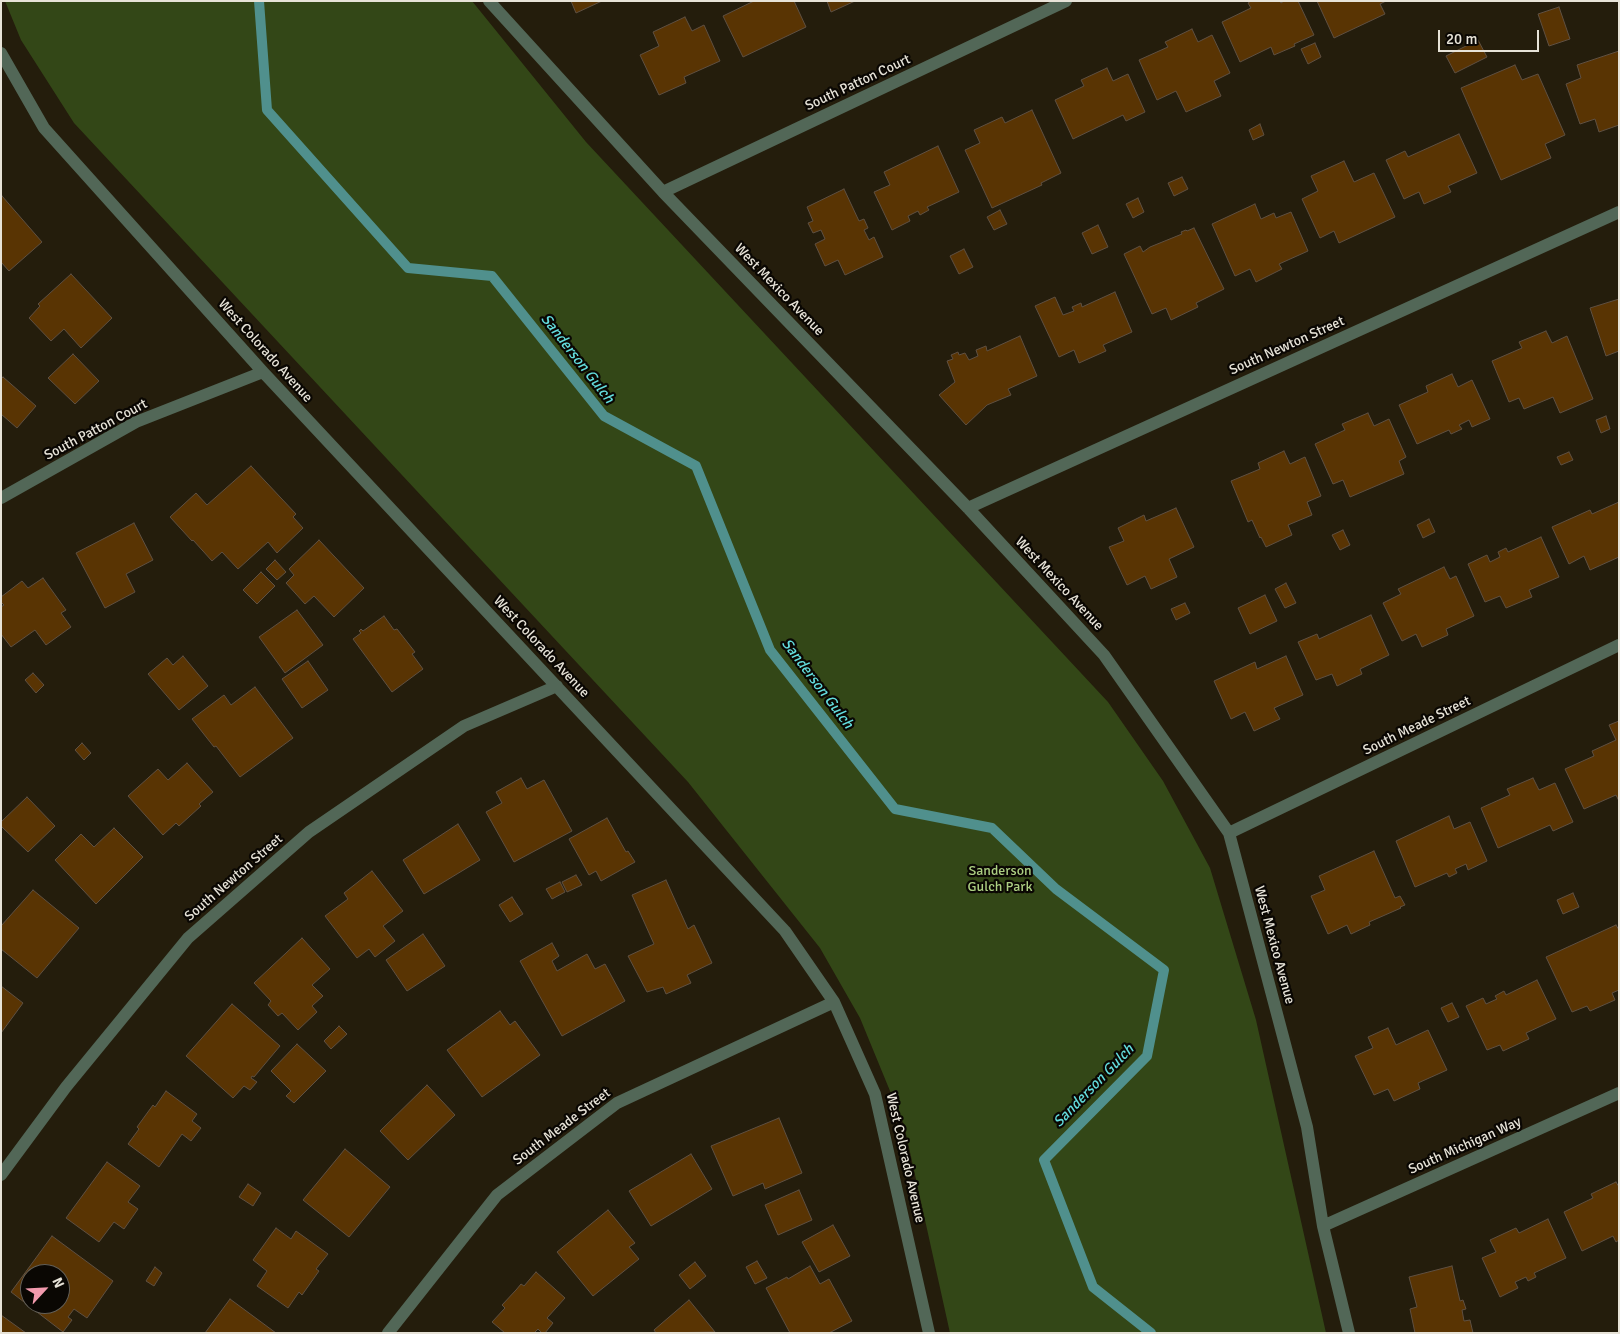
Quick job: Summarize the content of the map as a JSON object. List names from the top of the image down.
{
  "streets": {
    "street": [
      "South Patton Court",
      "West Mexico Avenue",
      "South Newton Street",
      "West Colorado Avenue",
      "South Meade Street",
      "South Michigan Way"
    ]
  },
  "crossings": [
    ["South Patton Court", "West Mexico Avenue"],
    ["South Patton Court", "West Colorado Avenue"],
    ["West Mexico Avenue", "South Newton Street"],
    ["West Mexico Avenue", "South Meade Street"],
    ["West Mexico Avenue", "South Michigan Way"],
    ["South Newton Street", "West Colorado Avenue"],
    ["West Colorado Avenue", "South Meade Street"]
  ],
  "water": ["Sanderson Gulch"],
  "parks": ["Sanderson Gulch Park"],
  "scale_bar": "20 m",
  "north": "top right"
}
